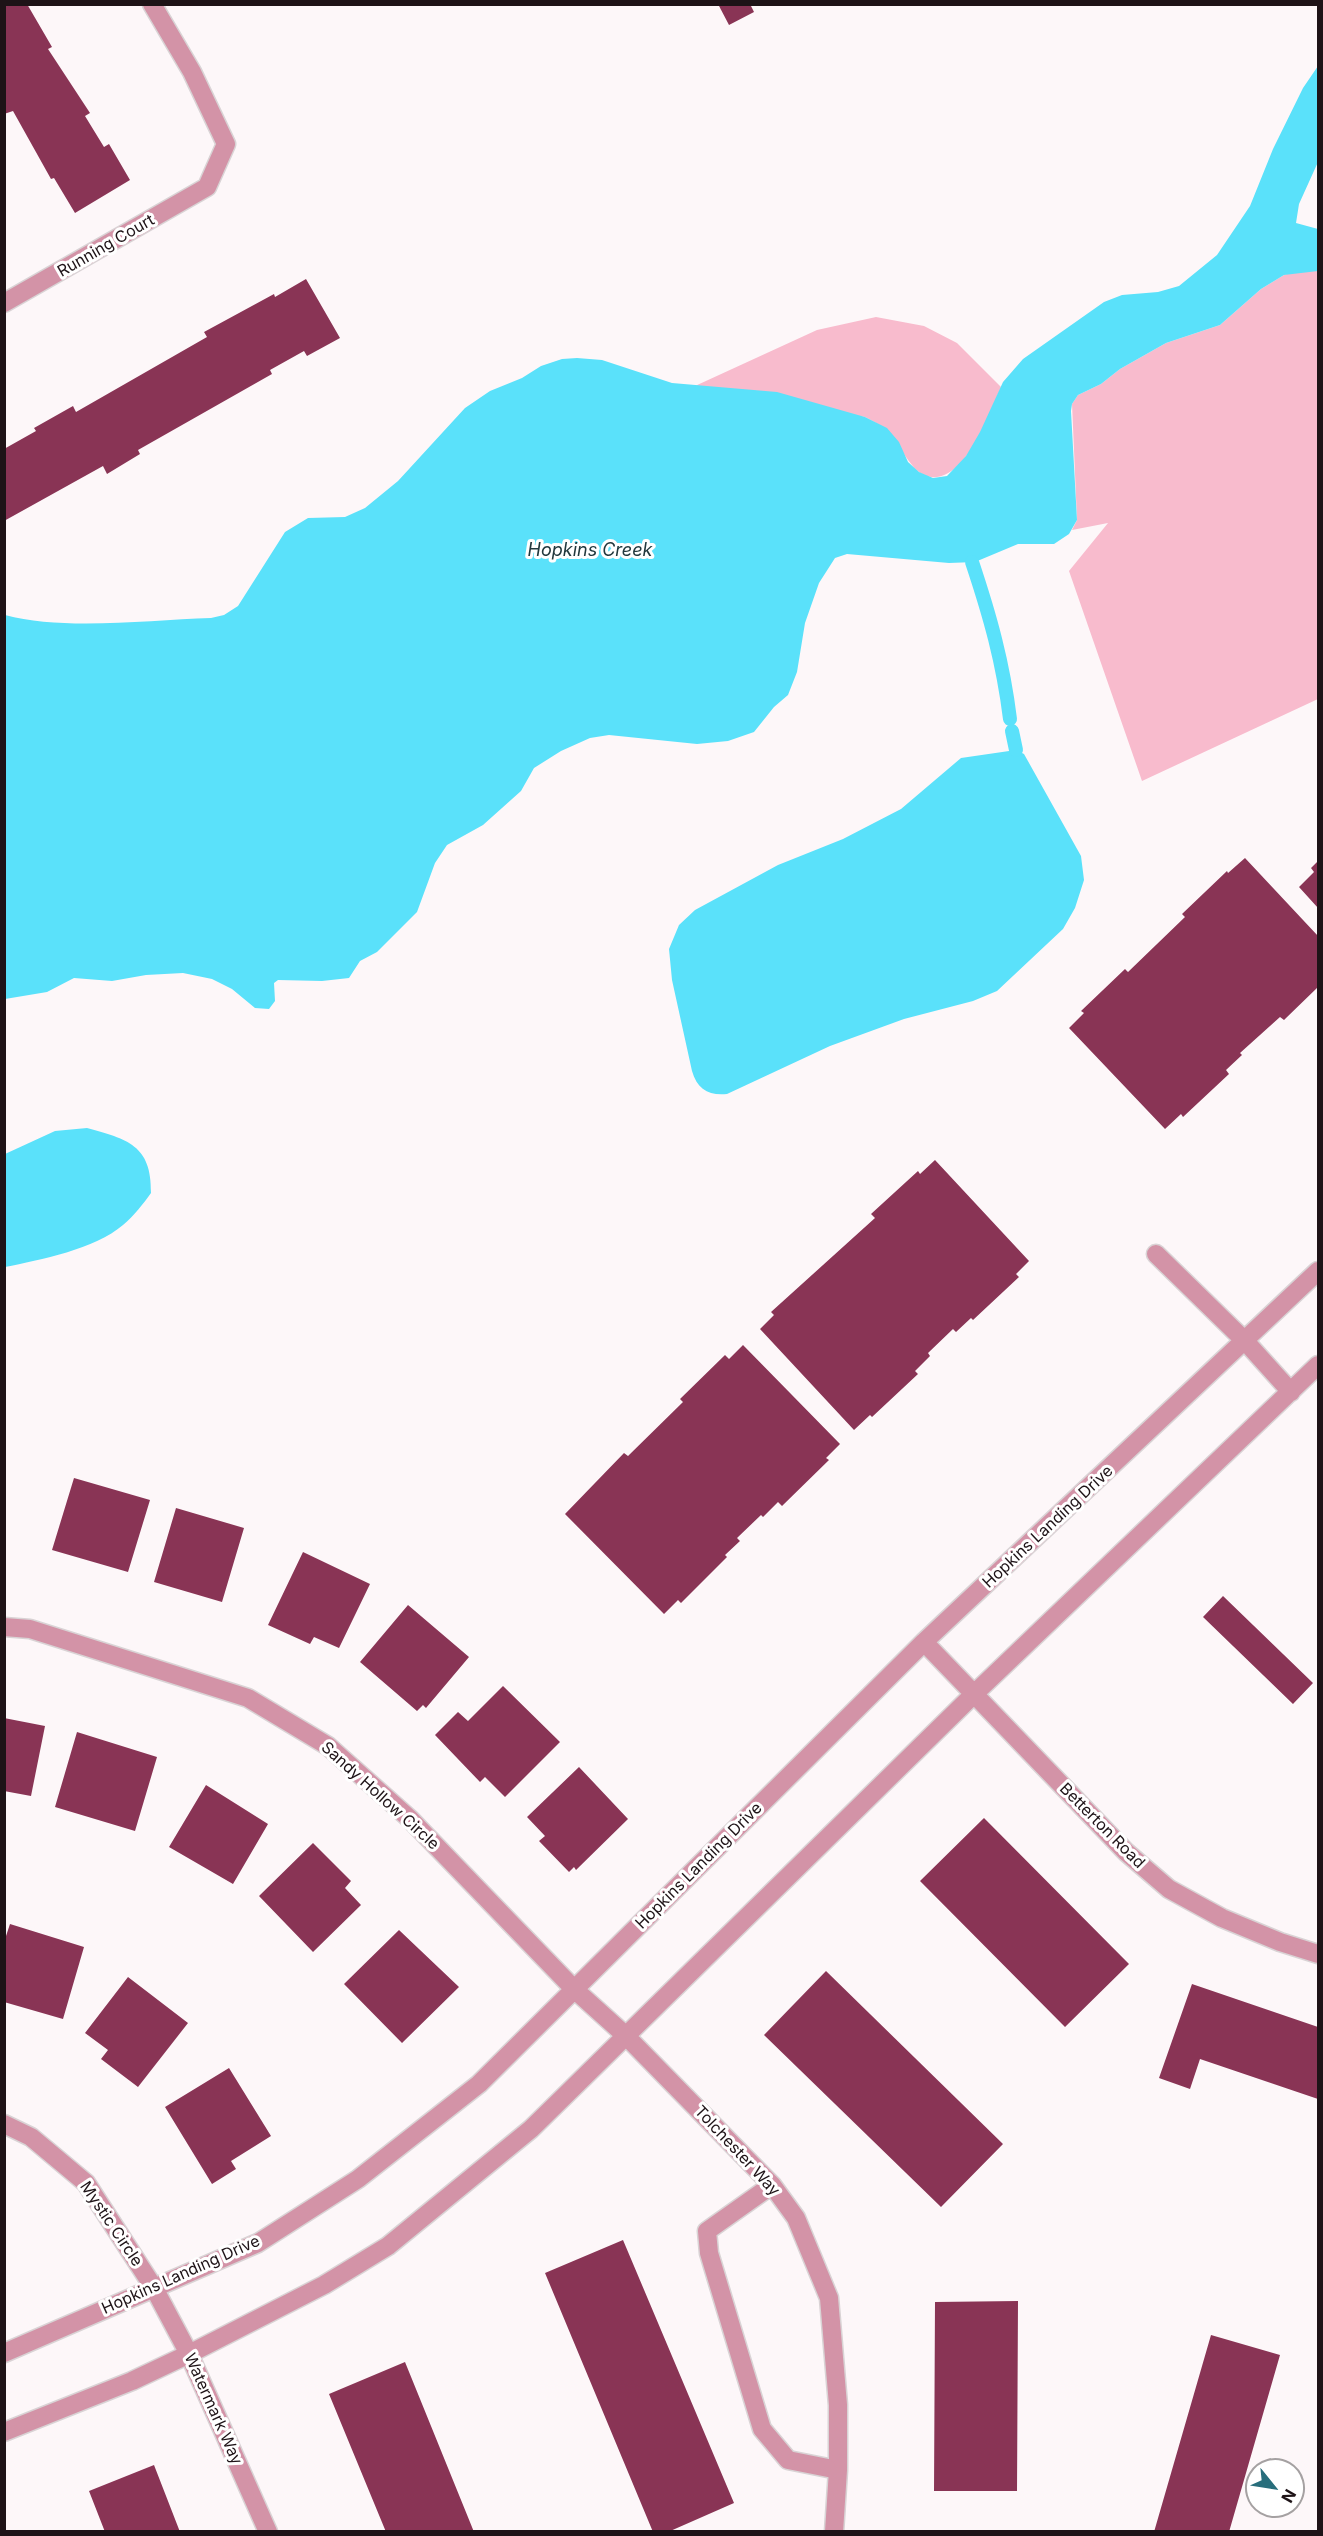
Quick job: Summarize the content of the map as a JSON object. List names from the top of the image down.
{
  "streets": {
    "street": [
      "Running Court",
      "Hopkins Landing Drive",
      "Sandy Hollow Circle",
      "Betterton Road",
      "Tolchester Way",
      "Mystic Circle",
      "Watermark Way"
    ]
  },
  "crossings": [
    ["Hopkins Landing Drive", "Sandy Hollow Circle"],
    ["Hopkins Landing Drive", "Betterton Road"],
    ["Hopkins Landing Drive", "Tolchester Way"],
    ["Hopkins Landing Drive", "Mystic Circle"],
    ["Hopkins Landing Drive", "Watermark Way"],
    ["Sandy Hollow Circle", "Tolchester Way"],
    ["Mystic Circle", "Watermark Way"]
  ],
  "water": ["Hopkins Creek"],
  "north": "bottom right"
}
